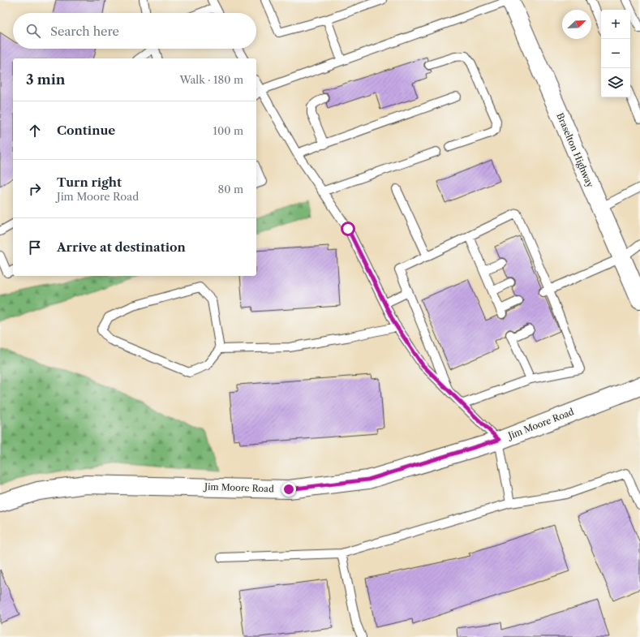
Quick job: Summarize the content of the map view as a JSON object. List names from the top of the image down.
{
  "streets": {
    "street": ["Braselton Highway", "Jim Moore Road"]
  },
  "north": "top right",
  "page": {
    "map_buttons": ["+", "−"],
    "search": "Search here",
    "heading": ["3 min", "Walk · 180 m"],
    "list": [
      ["Continue", "100 m"],
      ["Turn right", "Jim Moore Road", "80 m"],
      "Arrive at destination"
    ]
  }
}
